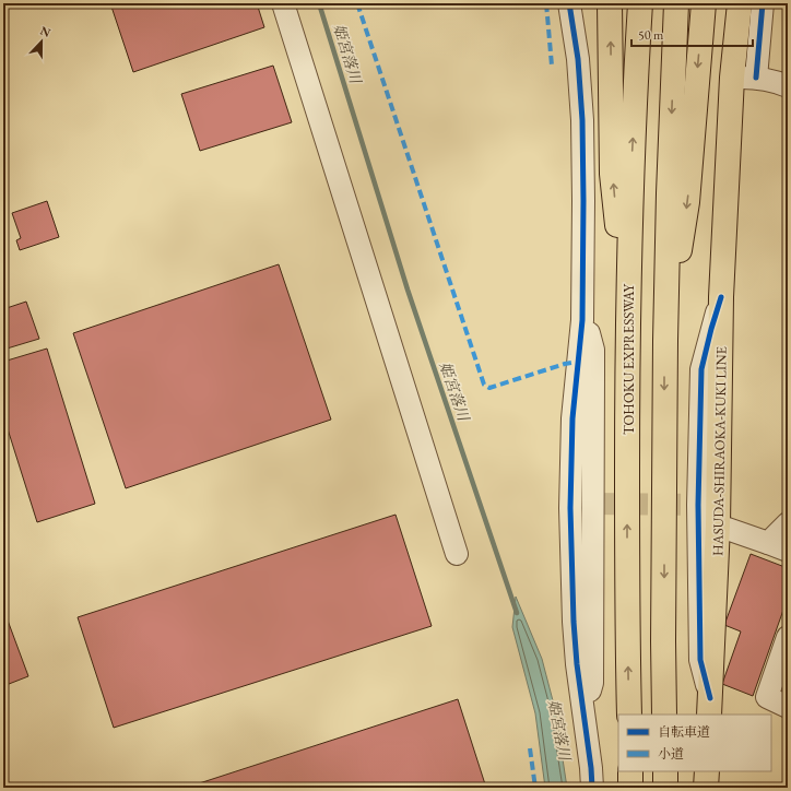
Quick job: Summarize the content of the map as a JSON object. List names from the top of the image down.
{
  "streets": {
    "main road": ["TOHOKU EXPRESSWAY", "HASUDA-SHIRAOKA-KUKI LINE"]
  },
  "water": ["姫宮落川"],
  "legend": ["自転車道", "小道"],
  "scale_bar": "50 m",
  "north": "top"
}
